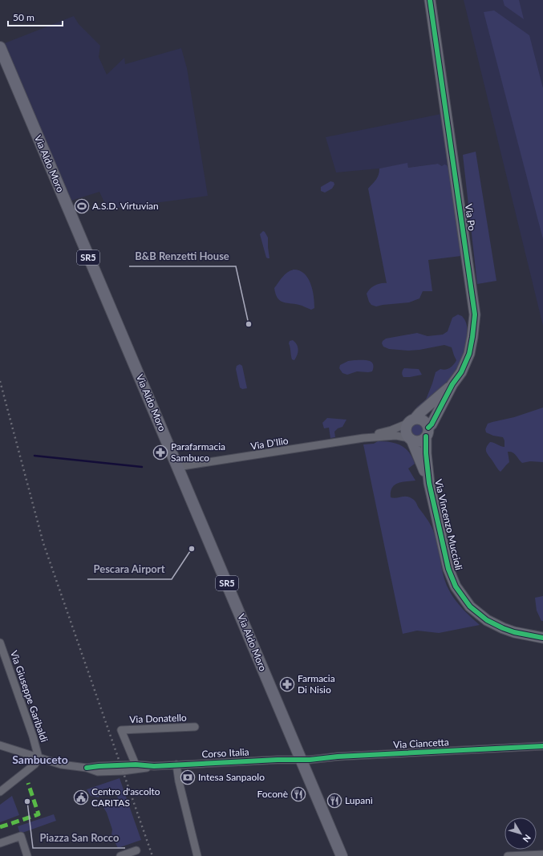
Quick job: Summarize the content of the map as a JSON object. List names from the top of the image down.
{
  "streets": {
    "main road": ["Via Aldo Moro", "SR5"],
    "street": [
      "Via Po",
      "Via D'Ilio",
      "Via Vincenzo Muccioli",
      "Via Giuseppe Garibaldi",
      "Via Donatello",
      "Via Ciancetta",
      "Corso Italia"
    ]
  },
  "crossings": [
    ["Via Aldo Moro", "SR5"],
    ["Via Aldo Moro", "Via D'Ilio"],
    ["Via Aldo Moro", "Via Ciancetta"],
    ["Via Aldo Moro", "Corso Italia"],
    ["Via Po", "Via D'Ilio"],
    ["Via Po", "Via Vincenzo Muccioli"],
    ["SR5", "Via Ciancetta"],
    ["SR5", "Corso Italia"],
    ["Via D'Ilio", "Via Vincenzo Muccioli"],
    ["Via Giuseppe Garibaldi", "Corso Italia"],
    ["Via Donatello", "Corso Italia"],
    ["Via Ciancetta", "Corso Italia"]
  ],
  "districts": ["Sambuceto"],
  "places": {
    "sports": ["A.S.D. Virtuvian"],
    "other": ["B&B Renzetti House", "Pescara Airport", "Piazza San Rocco"],
    "pharmacy": ["Parafarmacia Sambuco", "Farmacia Di Nisio"],
    "bank": ["Intesa Sanpaolo"],
    "restaurant": ["Foconè", "Lupanì"],
    "public building": ["Centro d'ascolto CARITAS"]
  },
  "scale_bar": "50 m",
  "north": "bottom right"
}
